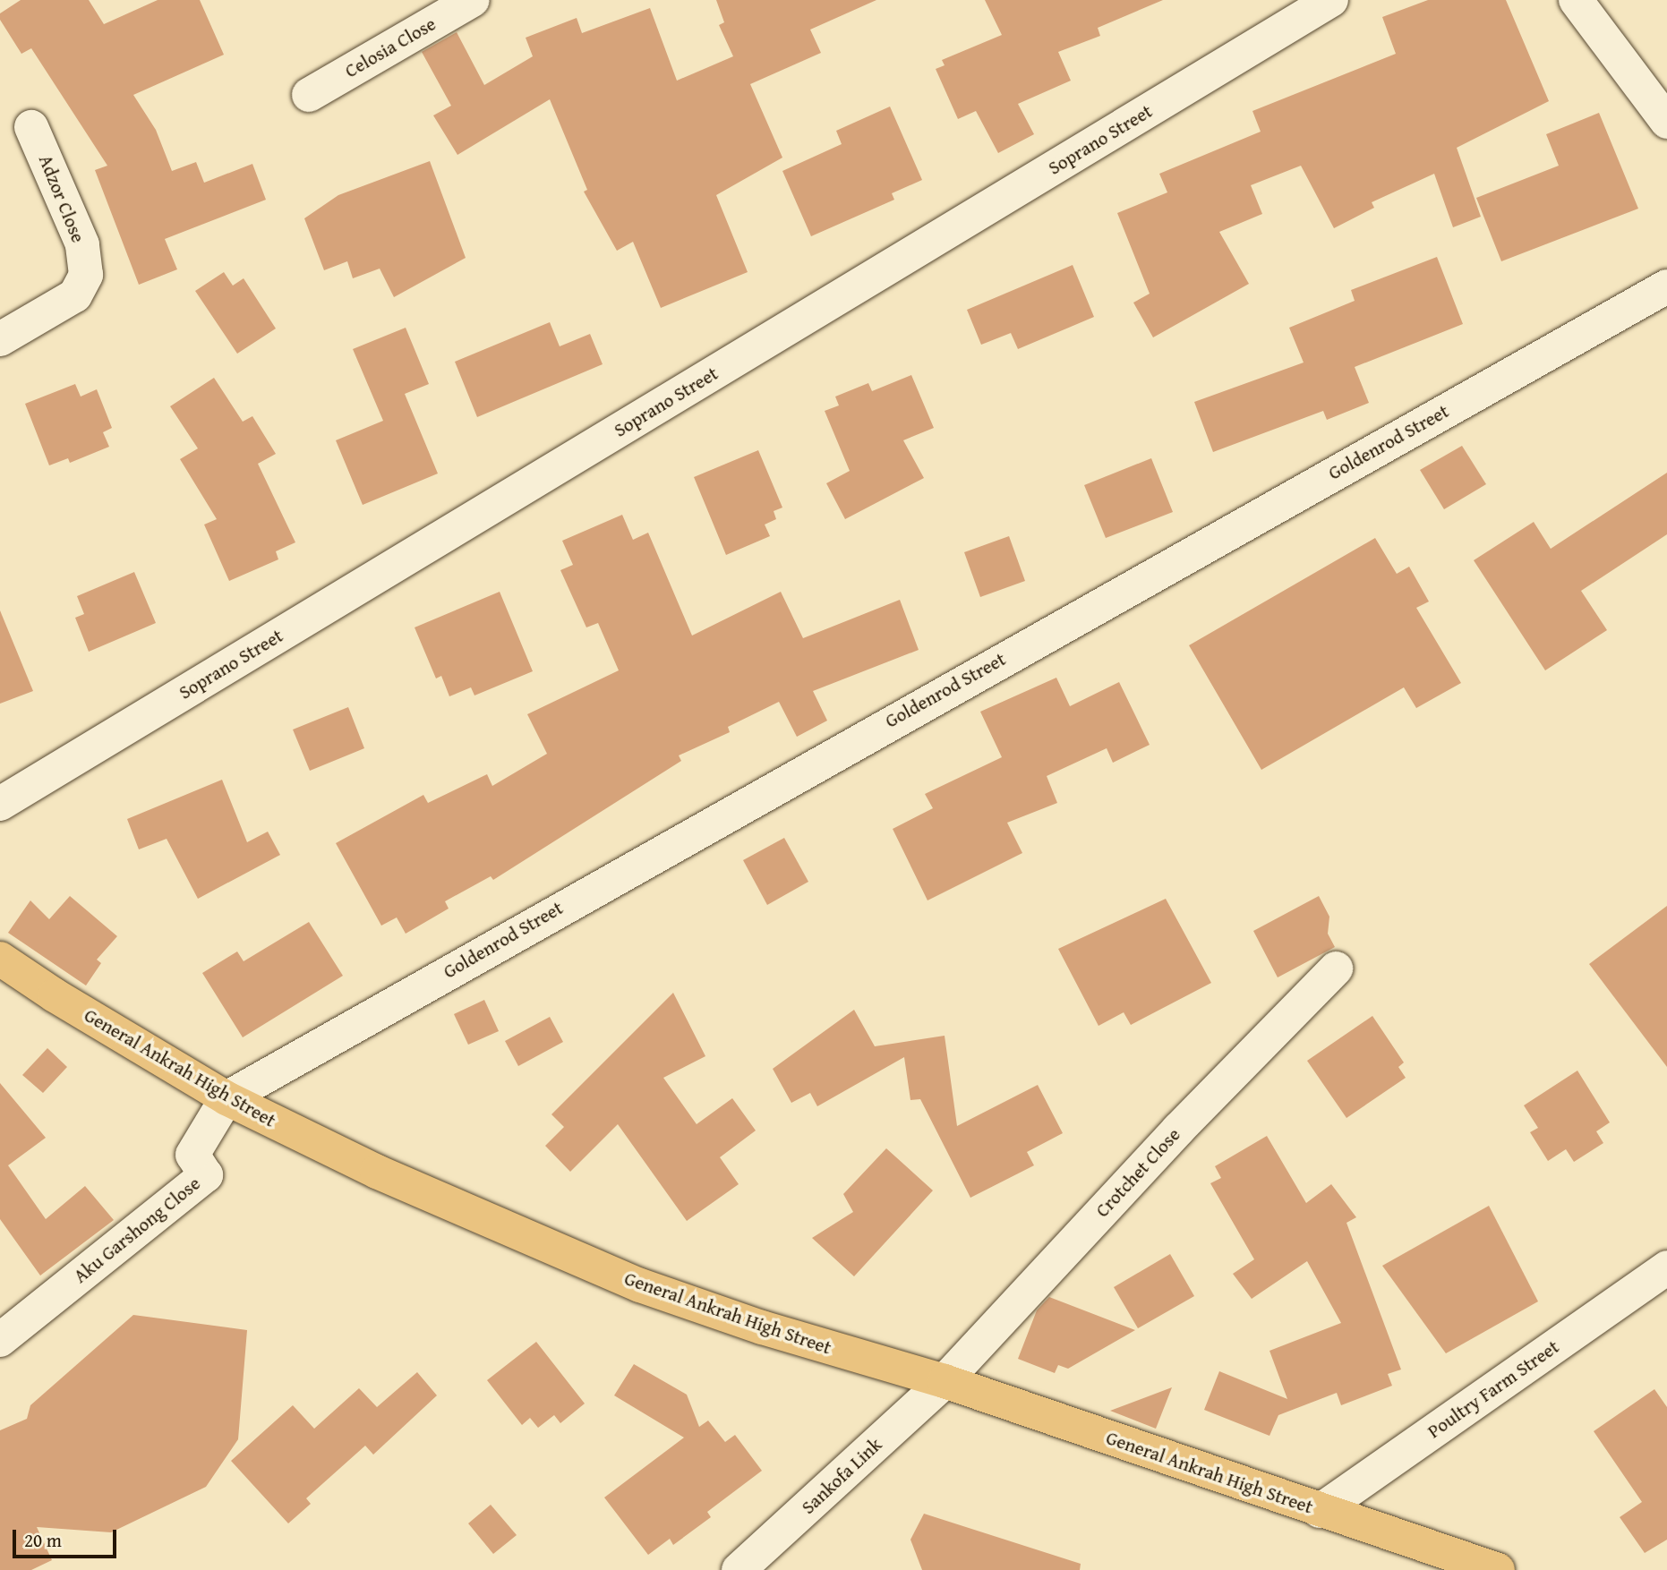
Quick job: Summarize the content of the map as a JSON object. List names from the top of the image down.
{
  "streets": {
    "main road": ["General Ankrah High Street"],
    "street": [
      "Celosia Close",
      "Soprano Street",
      "Adzor Close",
      "Goldenrod Street",
      "Crotchet Close",
      "Aku Garshong Close",
      "Poultry Farm Street",
      "Sankofa Link"
    ]
  },
  "crossings": [
    ["Goldenrod Street", "General Ankrah High Street"],
    ["Goldenrod Street", "Aku Garshong Close"],
    ["General Ankrah High Street", "Crotchet Close"],
    ["General Ankrah High Street", "Aku Garshong Close"],
    ["General Ankrah High Street", "Poultry Farm Street"],
    ["General Ankrah High Street", "Sankofa Link"],
    ["Crotchet Close", "Sankofa Link"]
  ],
  "scale_bar": "20 m"
}
